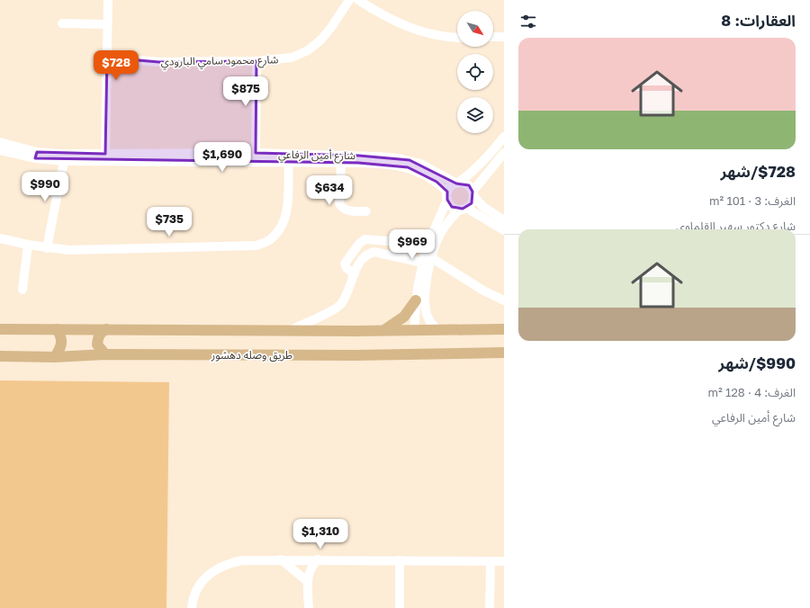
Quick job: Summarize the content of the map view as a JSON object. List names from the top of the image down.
{
  "streets": {
    "main road": ["طريق وصله دهشور"],
    "street": ["شارع محمود سامي البارودي", "شارع أمين الرفاعي"]
  },
  "north": "bottom right",
  "page": {
    "heading": "العقارات: 8",
    "list": [
      {
        "name": "$728/شهر",
        "note": "الغرف: 3 · 101 m² · شارع دكتور سهير القلماوي"
      },
      {
        "name": "$990/شهر",
        "note": "الغرف: 4 · 128 m² · شارع أمين الرفاعي"
      }
    ],
    "price": [
      "$728",
      "$875",
      "$1,690",
      "$990",
      "$634",
      "$735",
      "$969",
      "$1,310"
    ]
  }
}
